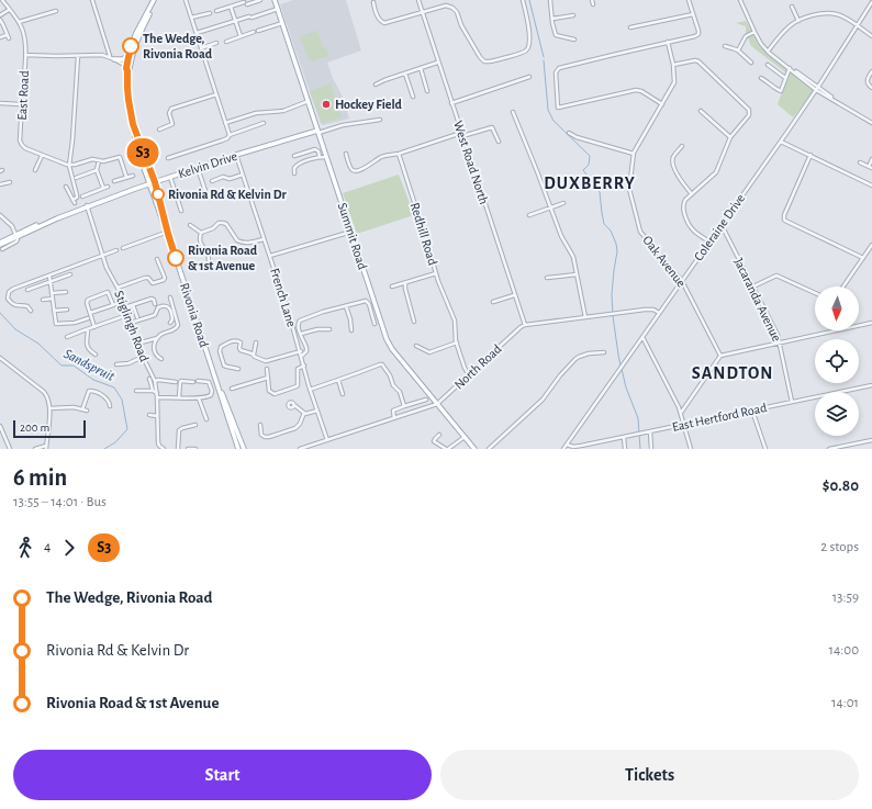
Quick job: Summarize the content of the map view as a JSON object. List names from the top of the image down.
{
  "streets": {
    "main road": ["Kelvin Drive", "Summit Road", "Rivonia Road"],
    "street": [
      "East Road",
      "West Road North",
      "Coleraine Drive",
      "Redhill Road",
      "Oak Avenue",
      "French Lane",
      "Jacaranda Avenue",
      "Stiglingh Road",
      "North Road",
      "East Hertford Road"
    ]
  },
  "crossings": [
    ["West Road North", "North Road"],
    ["Kelvin Drive", "Summit Road"],
    ["Kelvin Drive", "French Lane"],
    ["Kelvin Drive", "Rivonia Road"],
    ["Kelvin Drive", "Stiglingh Road"],
    ["Coleraine Drive", "Oak Avenue"],
    ["Coleraine Drive", "Jacaranda Avenue"],
    ["Coleraine Drive", "East Hertford Road"],
    ["Redhill Road", "North Road"],
    ["Summit Road", "North Road"],
    ["French Lane", "North Road"],
    ["Jacaranda Avenue", "East Hertford Road"]
  ],
  "districts": ["DUXBERRY", "SANDTON"],
  "water": ["Sandspruit"],
  "places": [
    "The Wedge, Rivonia Road",
    "Hockey Field",
    "Rivonia Rd & Kelvin Dr",
    "Rivonia Road & 1st Avenue"
  ],
  "lines": ["bus line S3"],
  "scale_bar": "200 m",
  "north": "bottom",
  "page": {
    "on_map": "S3",
    "scale": "200 m",
    "heading": ["6 min", "13:55 – 14:01 · Bus", "$0.80"],
    "legs": ["4", "S3", "2 stops"],
    "list": [
      {
        "name": "The Wedge, Rivonia Road",
        "value": "13:59"
      },
      {
        "name": "Rivonia Rd & Kelvin Dr",
        "value": "14:00"
      },
      {
        "name": "Rivonia Road & 1st Avenue",
        "value": "14:01"
      }
    ],
    "buttons": ["Start", "Tickets"]
  }
}
